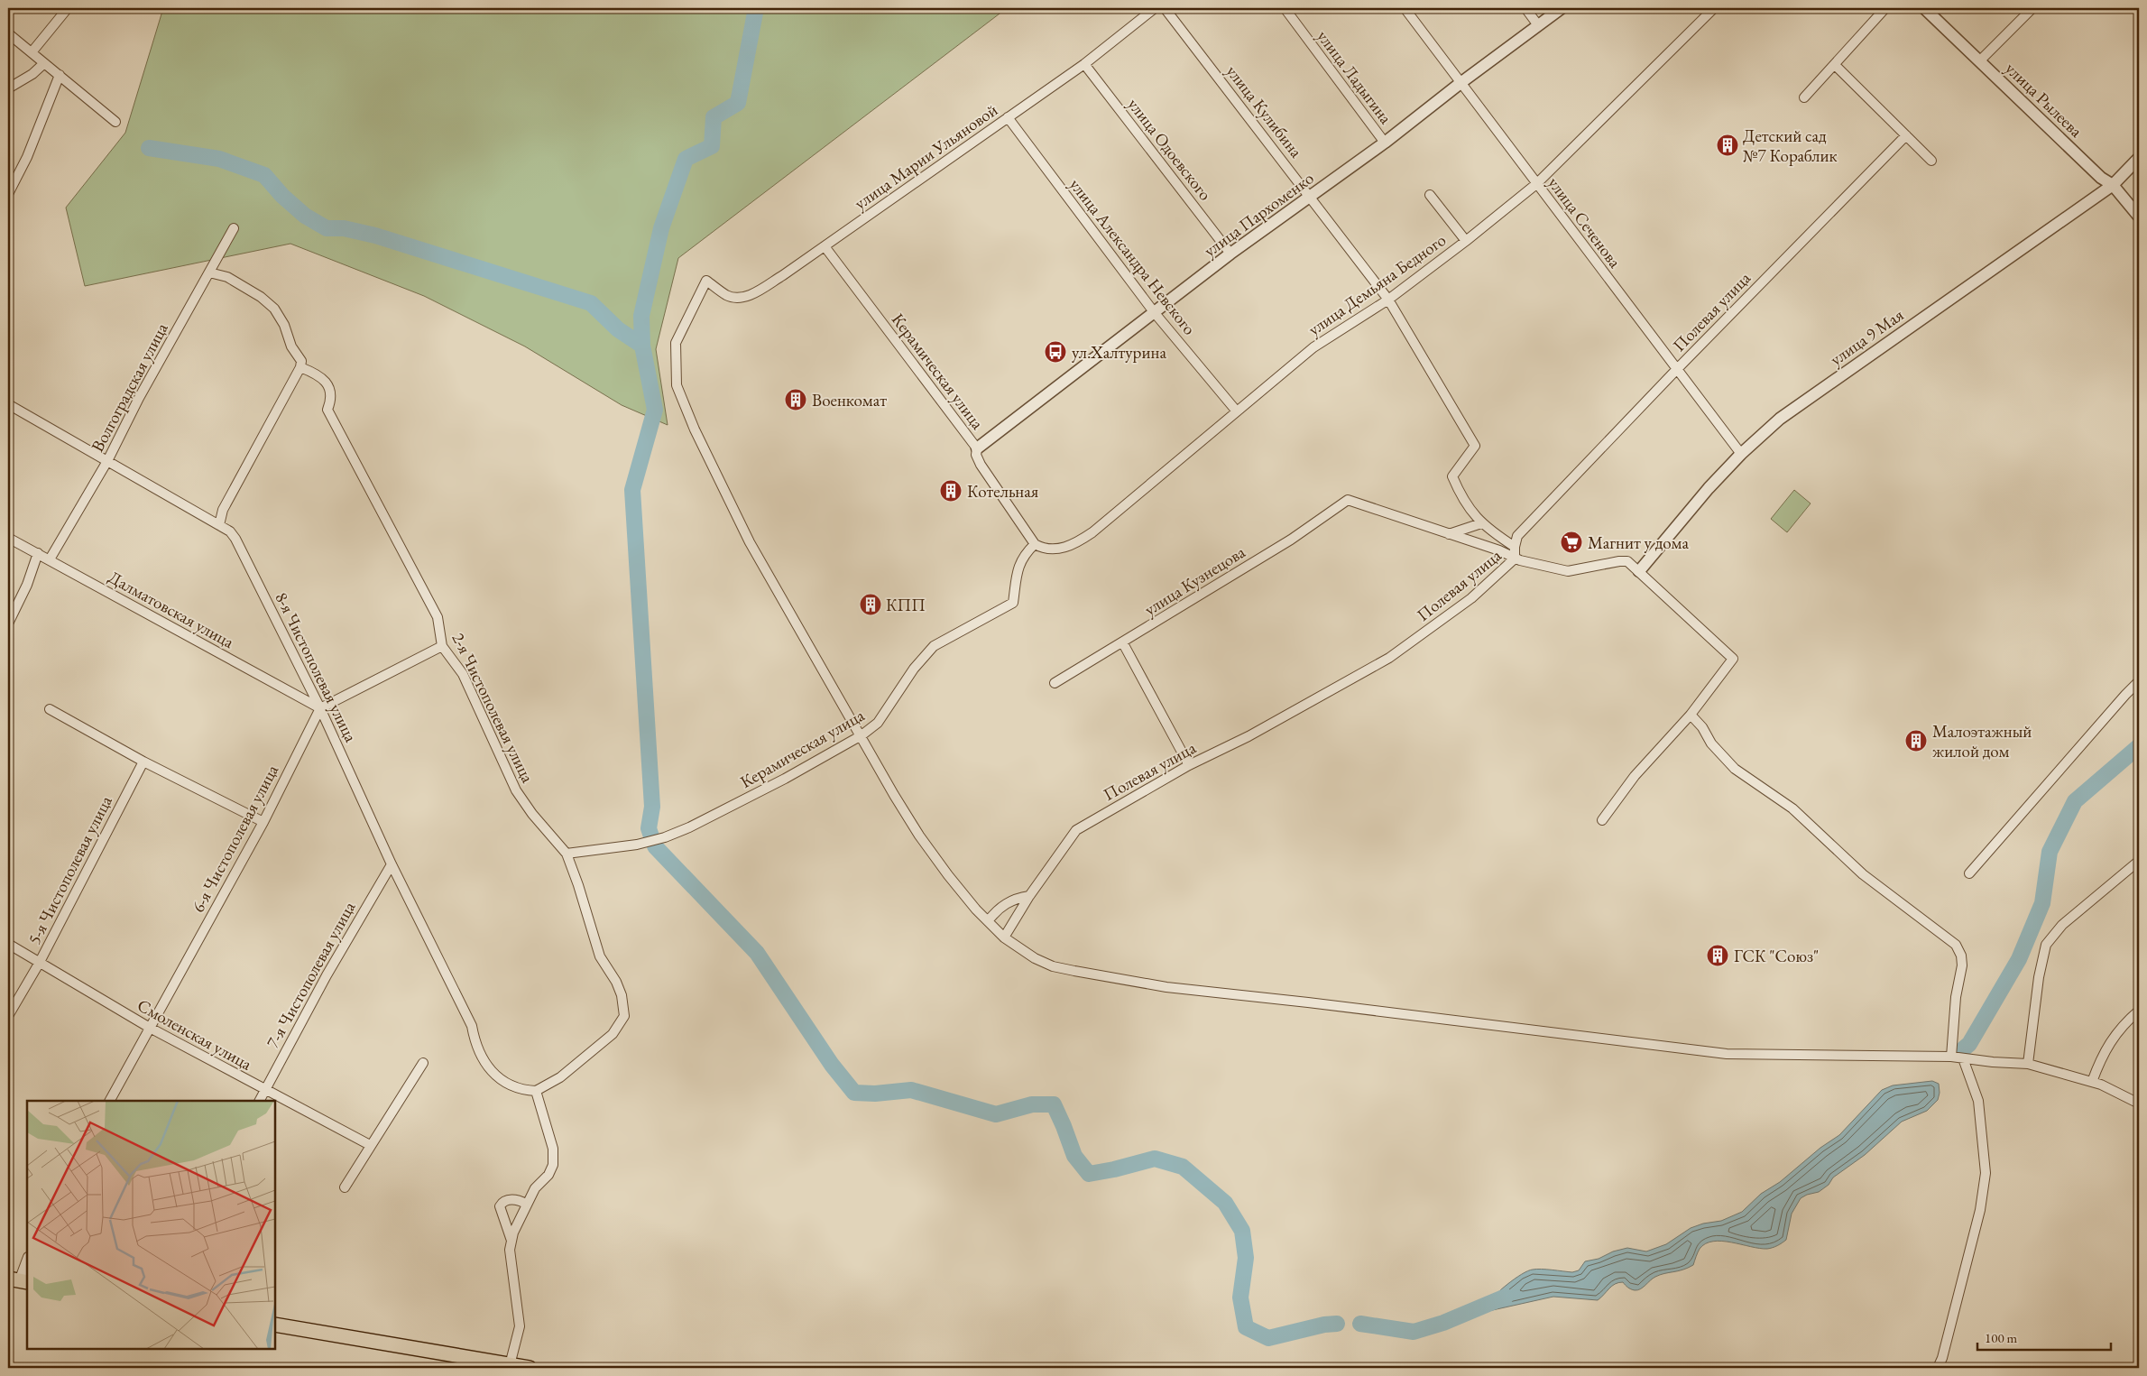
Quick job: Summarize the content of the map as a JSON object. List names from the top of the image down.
{
  "streets": {
    "street": [
      "улица Ладыгина",
      "улица Рылеева",
      "улица Кулибина",
      "улица Одоевского",
      "улица Марии Ульяновой",
      "улица Пархоменко",
      "улица Сеченова",
      "улица Александра Невского",
      "улица Демьяна Бедного",
      "Полевая улица",
      "улица 9 Мая",
      "Керамическая улица",
      "Волгоградская улица",
      "улица Кузнецова",
      "Далматовская улица",
      "8-я Чистополевая улица",
      "2-я Чистополевая улица",
      "6-я Чистополевая улица",
      "5-я Чистополевая улица",
      "7-я Чистополевая улица",
      "Смоленская улица"
    ]
  },
  "crossings": [
    ["улица Ладыгина", "улица Пархоменко"],
    ["улица Рылеева", "улица 9 Мая"],
    ["улица Кулибина", "улица Пархоменко"],
    ["улица Кулибина", "улица Демьяна Бедного"],
    ["улица Одоевского", "улица Марии Ульяновой"],
    ["улица Одоевского", "улица Пархоменко"],
    ["улица Марии Ульяновой", "улица Александра Невского"],
    ["улица Марии Ульяновой", "Керамическая улица"],
    ["улица Пархоменко", "улица Сеченова"],
    ["улица Пархоменко", "улица Александра Невского"],
    ["улица Пархоменко", "Керамическая улица"],
    ["улица Сеченова", "улица Демьяна Бедного"],
    ["улица Сеченова", "Полевая улица"],
    ["улица Сеченова", "улица 9 Мая"],
    ["улица Александра Невского", "улица Демьяна Бедного"],
    ["улица Демьяна Бедного", "Керамическая улица"],
    ["Керамическая улица", "2-я Чистополевая улица"],
    ["Волгоградская улица", "Далматовская улица"],
    ["Волгоградская улица", "8-я Чистополевая улица"],
    ["Далматовская улица", "8-я Чистополевая улица"],
    ["Далматовская улица", "6-я Чистополевая улица"],
    ["8-я Чистополевая улица", "2-я Чистополевая улица"],
    ["8-я Чистополевая улица", "6-я Чистополевая улица"],
    ["8-я Чистополевая улица", "7-я Чистополевая улица"],
    ["6-я Чистополевая улица", "Смоленская улица"],
    ["5-я Чистополевая улица", "Смоленская улица"],
    ["7-я Чистополевая улица", "Смоленская улица"]
  ],
  "places": {
    "building": [
      "Детский сад №7 Кораблик",
      "Военкомат",
      "Котельная",
      "КПП",
      "Малоэтажный жилой дом",
      "ГСК \"Союз\""
    ],
    "bus stop": ["ул.Халтурина"],
    "supermarket": ["Магнит у дома"]
  },
  "scale_bar": "100 m"
}
